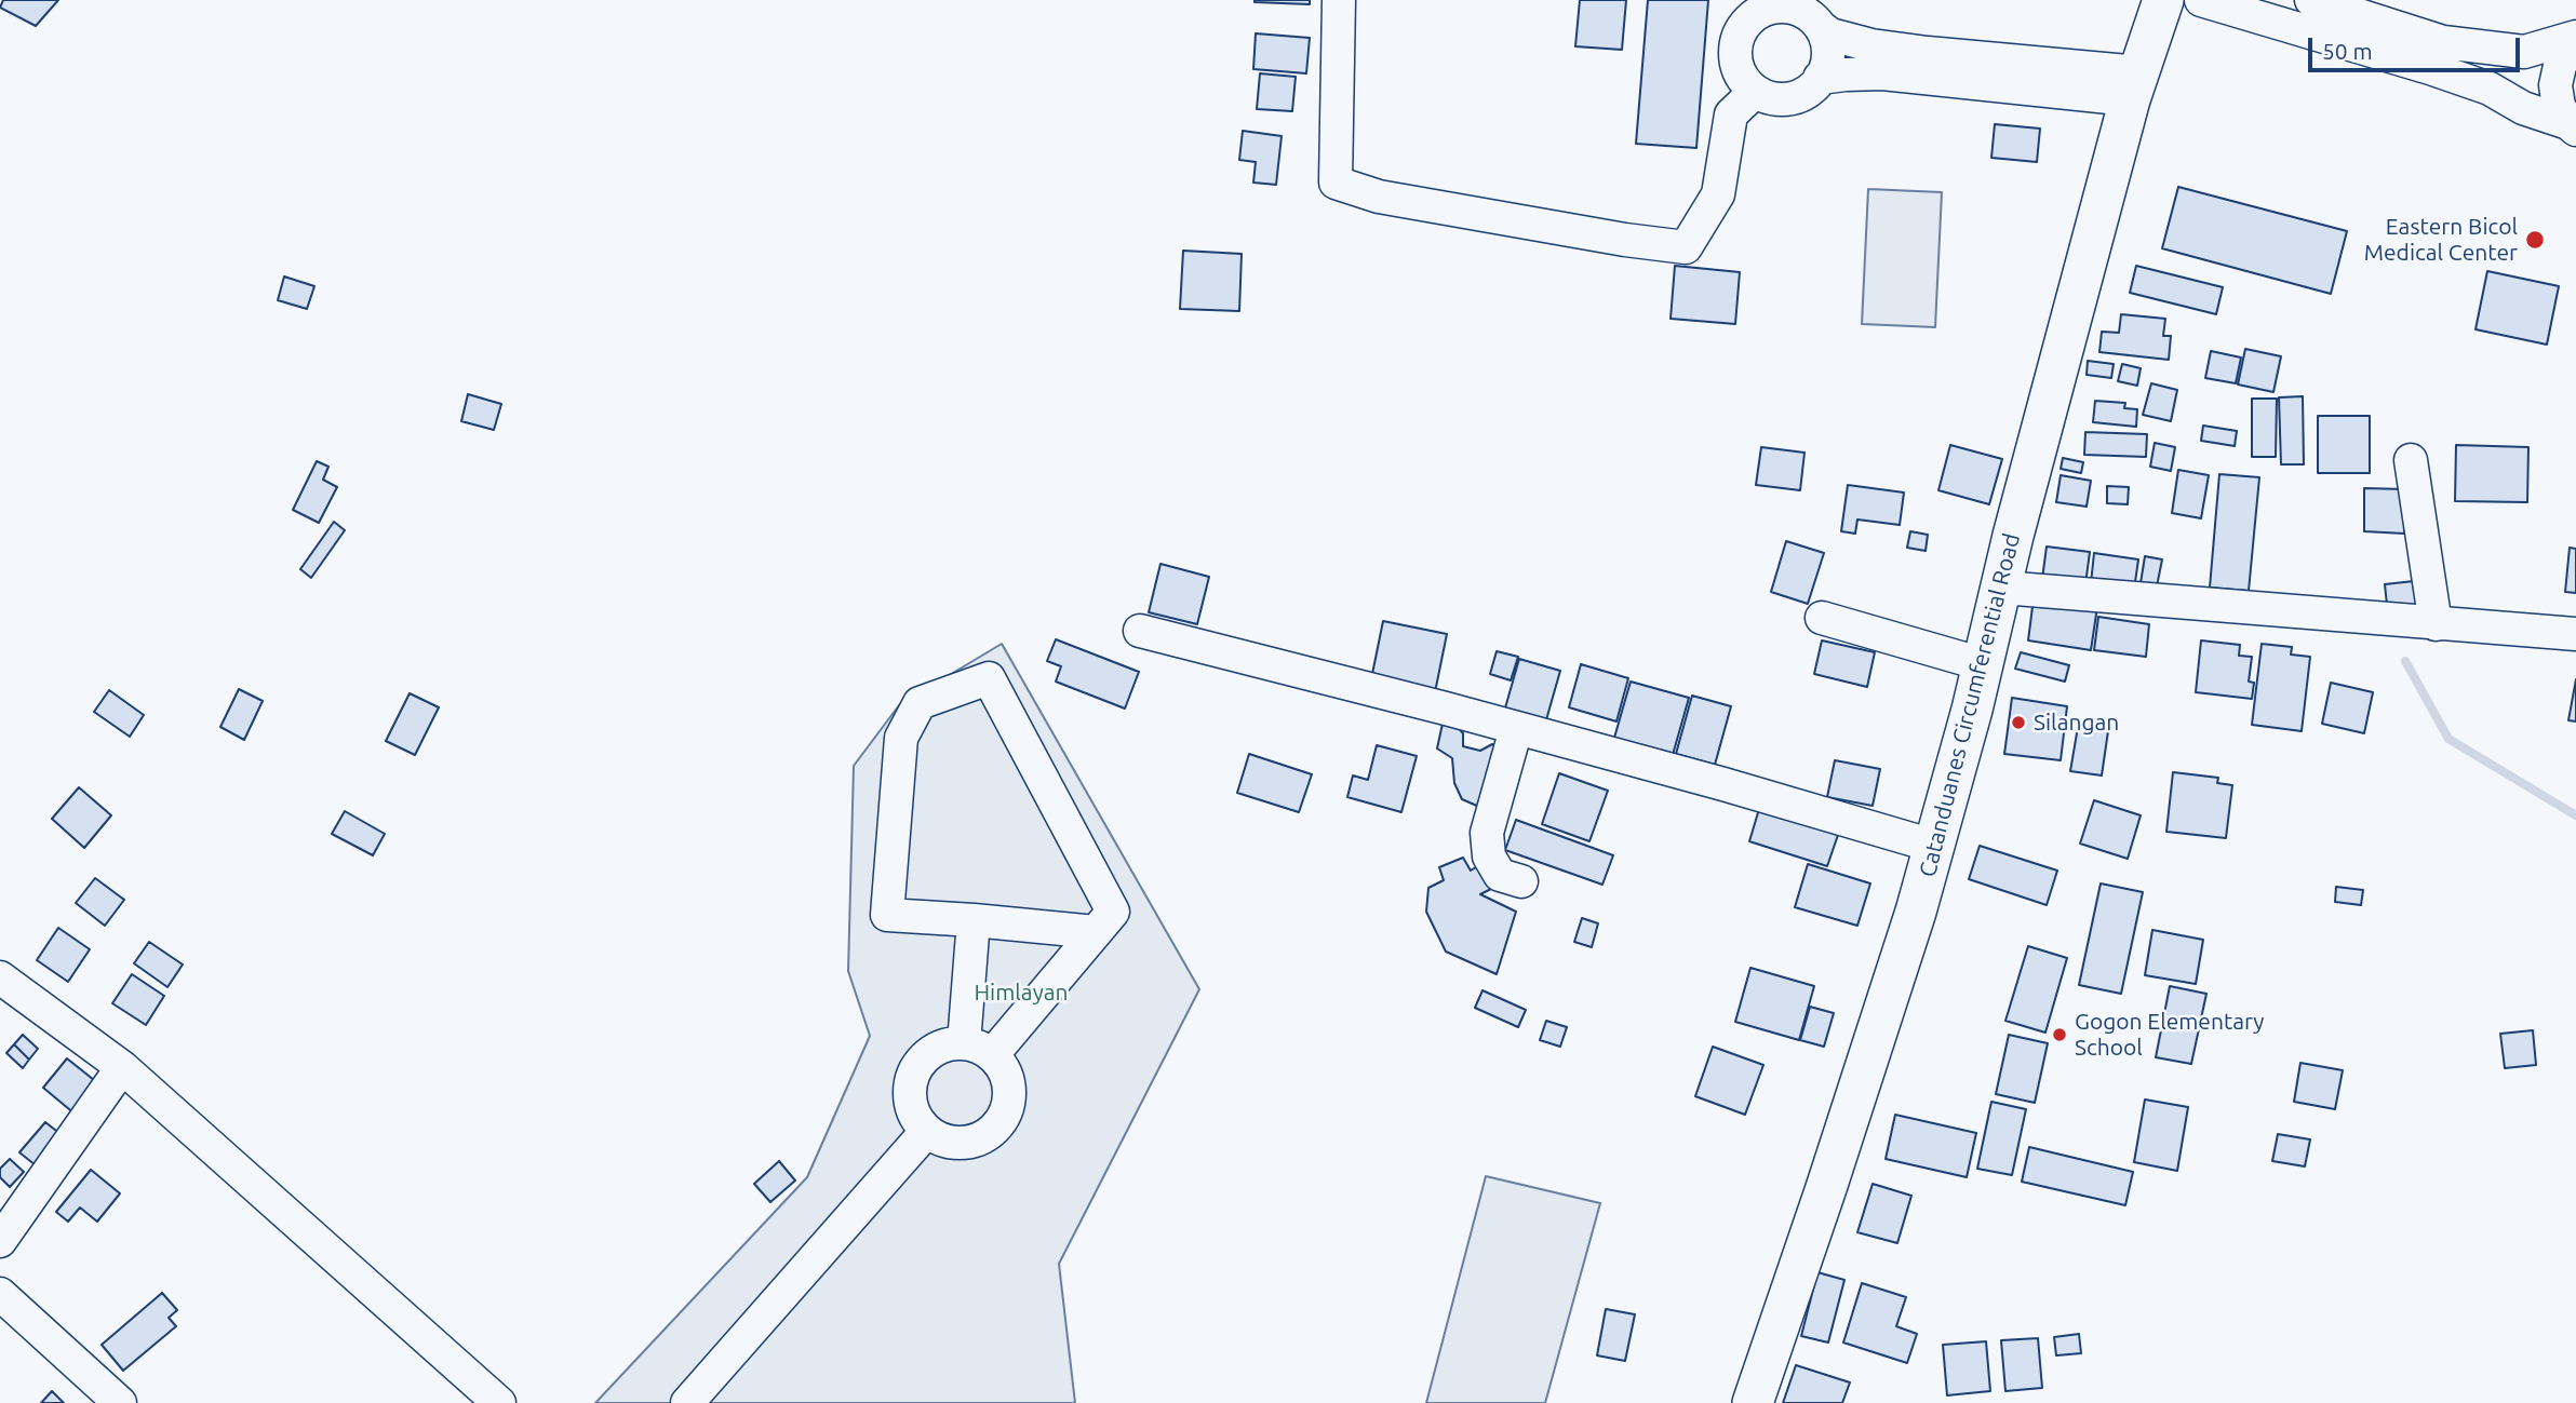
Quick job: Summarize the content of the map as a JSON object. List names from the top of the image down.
{
  "streets": {
    "main road": ["Catanduanes Circumferential Road"]
  },
  "parks": ["Himlayan"],
  "places": ["Eastern Bicol Medical Center", "Silangan", "Gogon Elementary School"],
  "scale_bar": "50 m"
}
